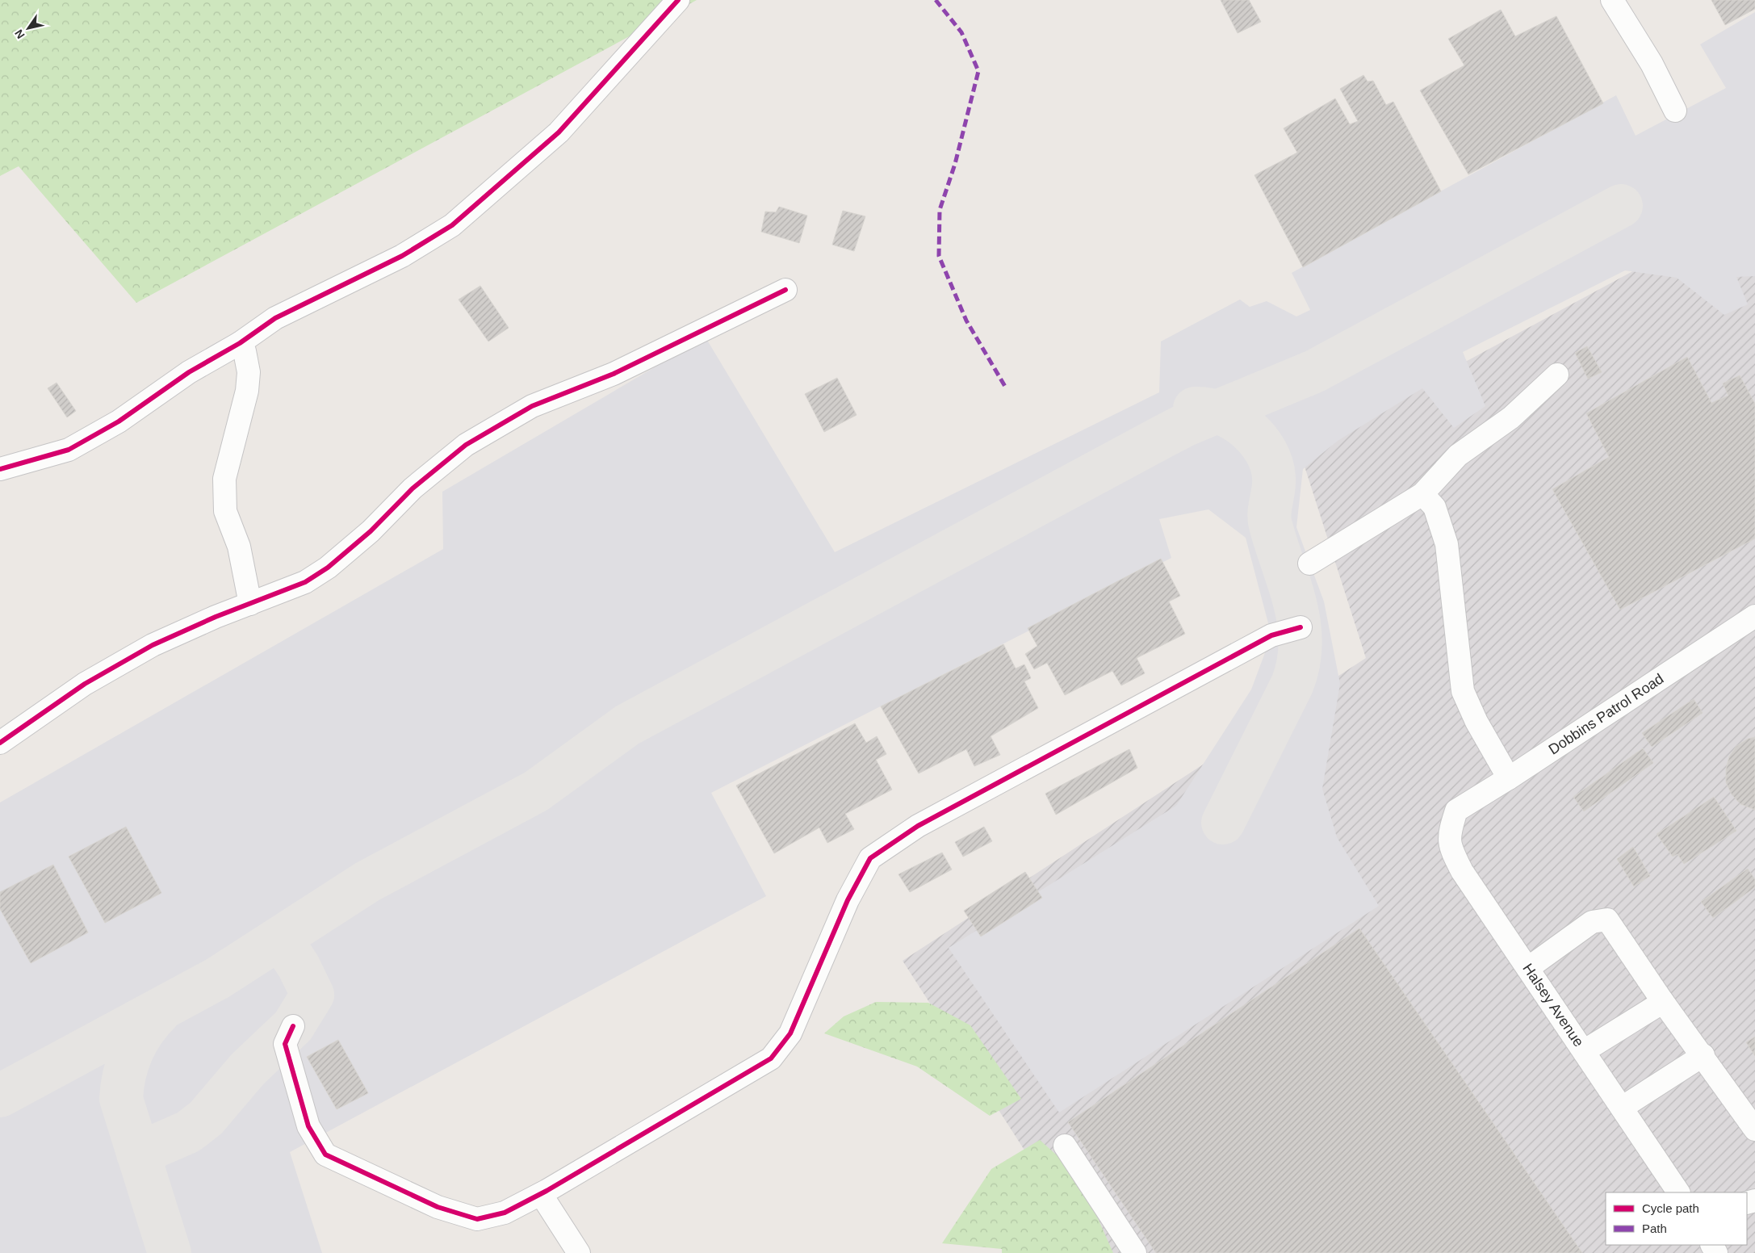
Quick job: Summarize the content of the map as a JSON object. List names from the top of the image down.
{
  "streets": {
    "street": ["Dobbins Patrol Road", "Halsey Avenue"]
  },
  "crossings": [
    ["Dobbins Patrol Road", "Halsey Avenue"]
  ],
  "legend": ["Cycle path", "Path"],
  "north": "bottom left"
}
